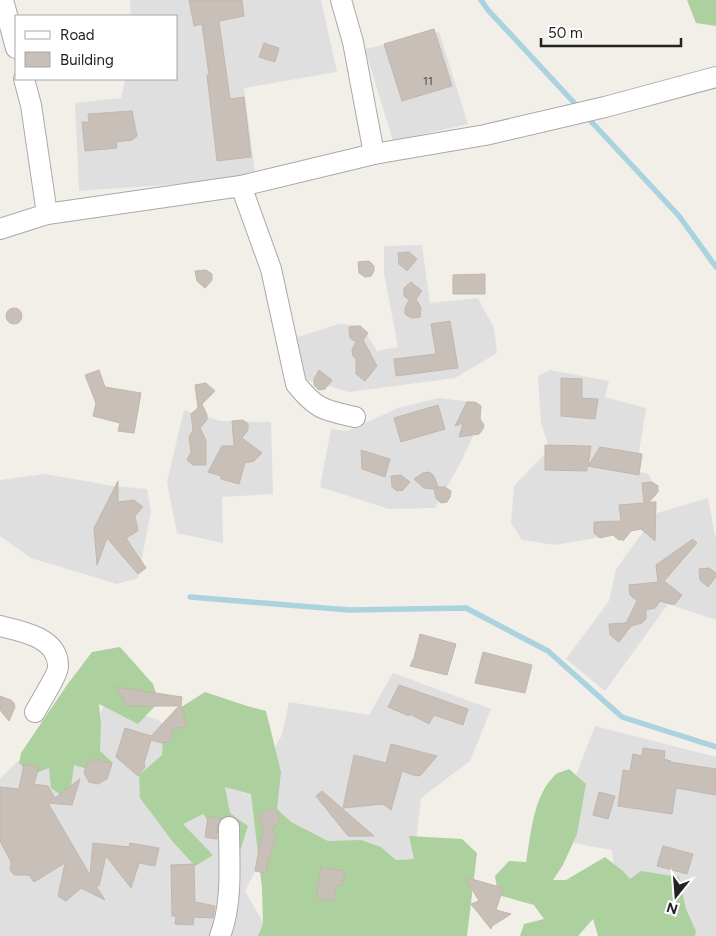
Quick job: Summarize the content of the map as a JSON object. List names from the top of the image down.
{
  "house_numbers": ["11"],
  "legend": ["Road", "Building"],
  "scale_bar": "50 m",
  "north": "bottom"
}
